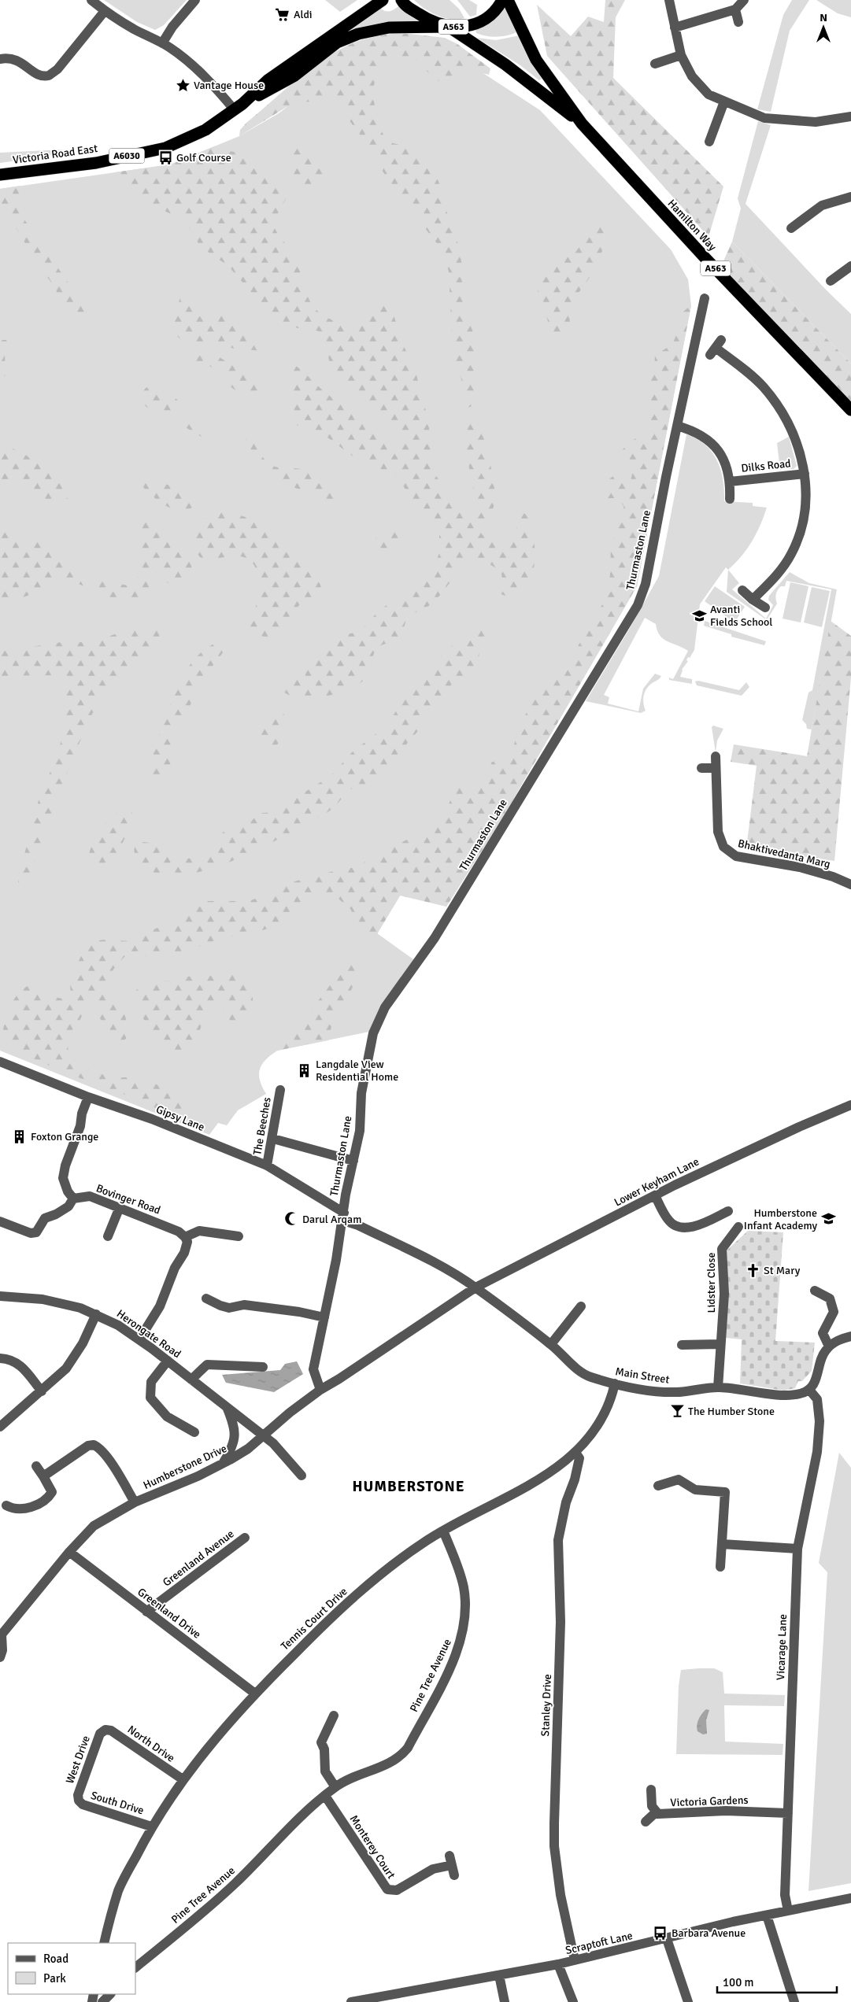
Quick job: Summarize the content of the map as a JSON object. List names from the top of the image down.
{
  "streets": {
    "highway": [
      "A563",
      "Victoria Road East",
      "A6030",
      "Hamilton Way"
    ],
    "street": [
      "Dilks Road",
      "Thurmaston Lane",
      "Bhaktivedanta Marg",
      "Gipsy Lane",
      "The Beeches",
      "Lower Keyham Lane",
      "Bovinger Road",
      "Lidster Close",
      "Herongate Road",
      "Main Street",
      "Humberstone Drive",
      "Greenland Avenue",
      "Greenland Drive",
      "Tennis Court Drive",
      "Vicarage Lane",
      "Pine Tree Avenue",
      "Stanley Drive",
      "North Drive",
      "West Drive",
      "Victoria Gardens",
      "South Drive",
      "Monterey Court",
      "Scraptoft Lane"
    ]
  },
  "crossings": [
    ["A563", "Victoria Road East"],
    ["A563", "Hamilton Way"],
    ["Victoria Road East", "Hamilton Way"],
    ["Thurmaston Lane", "Gipsy Lane"],
    ["Thurmaston Lane", "Humberstone Drive"],
    ["Gipsy Lane", "The Beeches"],
    ["Gipsy Lane", "Lower Keyham Lane"],
    ["Gipsy Lane", "Main Street"],
    ["Gipsy Lane", "Humberstone Drive"],
    ["Lower Keyham Lane", "Main Street"],
    ["Lower Keyham Lane", "Humberstone Drive"],
    ["Lidster Close", "Main Street"],
    ["Herongate Road", "Humberstone Drive"],
    ["Main Street", "Humberstone Drive"],
    ["Main Street", "Tennis Court Drive"],
    ["Main Street", "Vicarage Lane"],
    ["Humberstone Drive", "Greenland Drive"],
    ["Greenland Avenue", "Greenland Drive"],
    ["Greenland Drive", "Tennis Court Drive"],
    ["Tennis Court Drive", "Pine Tree Avenue"],
    ["Tennis Court Drive", "Stanley Drive"],
    ["Tennis Court Drive", "North Drive"],
    ["Tennis Court Drive", "South Drive"],
    ["Vicarage Lane", "Victoria Gardens"],
    ["Vicarage Lane", "Scraptoft Lane"],
    ["Pine Tree Avenue", "Monterey Court"],
    ["Stanley Drive", "Scraptoft Lane"],
    ["North Drive", "West Drive"],
    ["West Drive", "South Drive"]
  ],
  "districts": ["HUMBERSTONE"],
  "places": {
    "supermarket": ["Aldi"],
    "place": ["Vantage House"],
    "bus stop": ["Golf Course", "Barbara Avenue"],
    "school or university": ["Avanti Fields School", "Humberstone Infant Academy"],
    "building": ["Langdale View Residential Home", "Foxton Grange"],
    "mosque": ["Darul Arqam"],
    "church": ["St Mary"],
    "bar": ["The Humber Stone"]
  },
  "legend": ["Road", "Park"],
  "scale_bar": "100 m",
  "north": "top"
}
